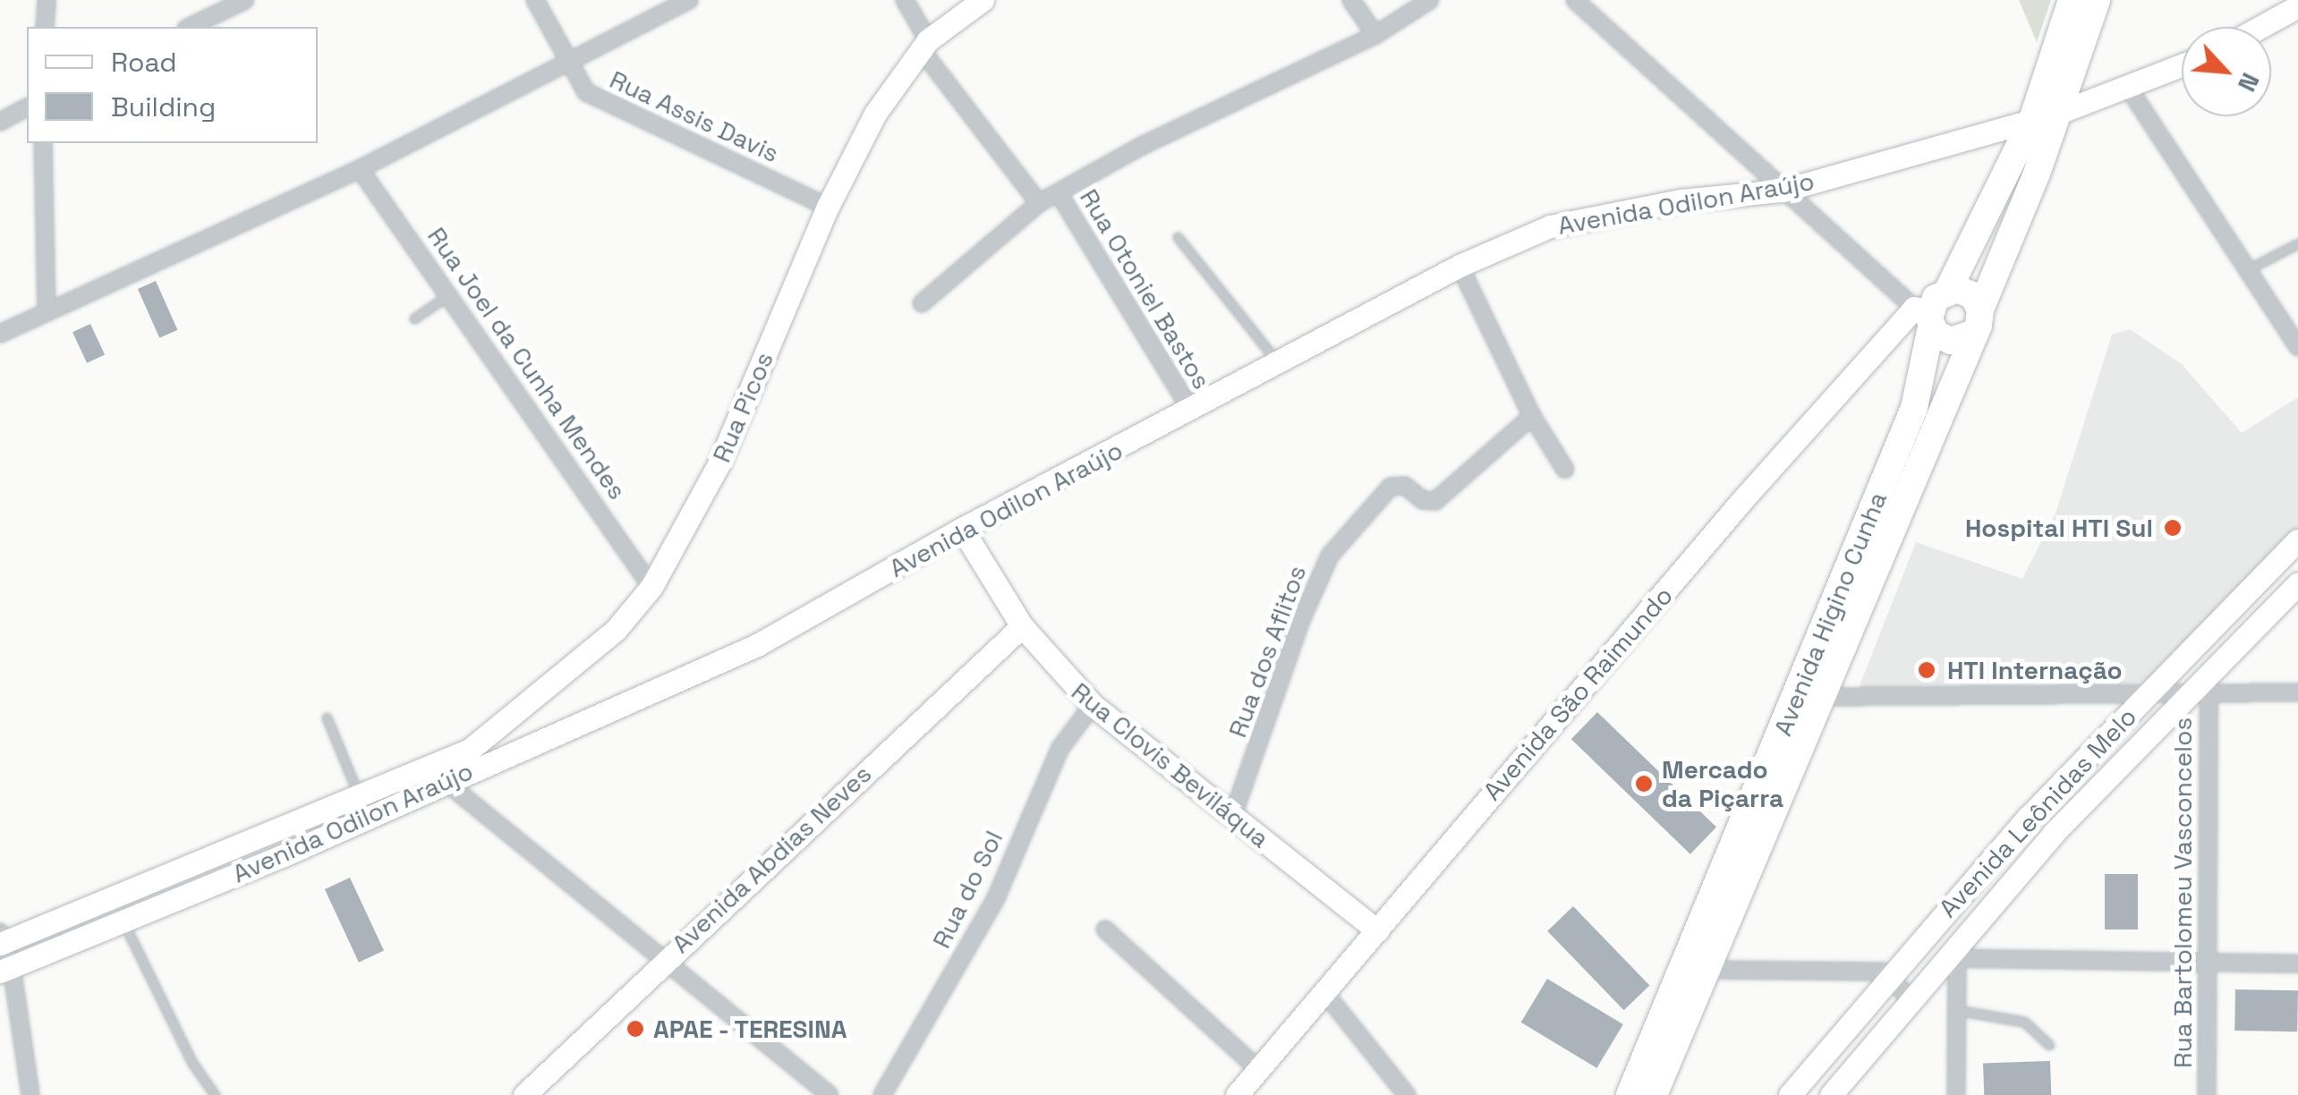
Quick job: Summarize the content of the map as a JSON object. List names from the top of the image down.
{
  "streets": {
    "main road": [
      "Avenida Odilon Araújo",
      "Rua Picos",
      "Avenida Higino Cunha",
      "Avenida São Raimundo",
      "Rua Clovis Beviláqua",
      "Avenida Leônidas Melo",
      "Avenida Abdias Neves"
    ],
    "street": [
      "Rua Assis Davis",
      "Rua Otoniel Bastos",
      "Rua Joel da Cunha Mendes",
      "Rua dos Aflitos",
      "Rua do Sol",
      "Rua Bartolomeu Vasconcelos"
    ]
  },
  "crossings": [
    ["Rua Assis Davis", "Rua Picos"],
    ["Avenida Odilon Araújo", "Rua Otoniel Bastos"],
    ["Avenida Odilon Araújo", "Rua Picos"],
    ["Avenida Odilon Araújo", "Avenida Higino Cunha"],
    ["Avenida Odilon Araújo", "Rua Clovis Beviláqua"],
    ["Rua Joel da Cunha Mendes", "Rua Picos"],
    ["Avenida Higino Cunha", "Avenida São Raimundo"],
    ["Rua dos Aflitos", "Rua Clovis Beviláqua"],
    ["Avenida São Raimundo", "Rua Clovis Beviláqua"],
    ["Rua Clovis Beviláqua", "Avenida Abdias Neves"],
    ["Rua Clovis Beviláqua", "Rua do Sol"],
    ["Avenida Leônidas Melo", "Rua Bartolomeu Vasconcelos"]
  ],
  "places": [
    "Hospital HTI Sul",
    "HTI Internação",
    "Mercado da Piçarra",
    "APAE - TERESINA"
  ],
  "legend": ["Road", "Building"],
  "north": "bottom right"
}
